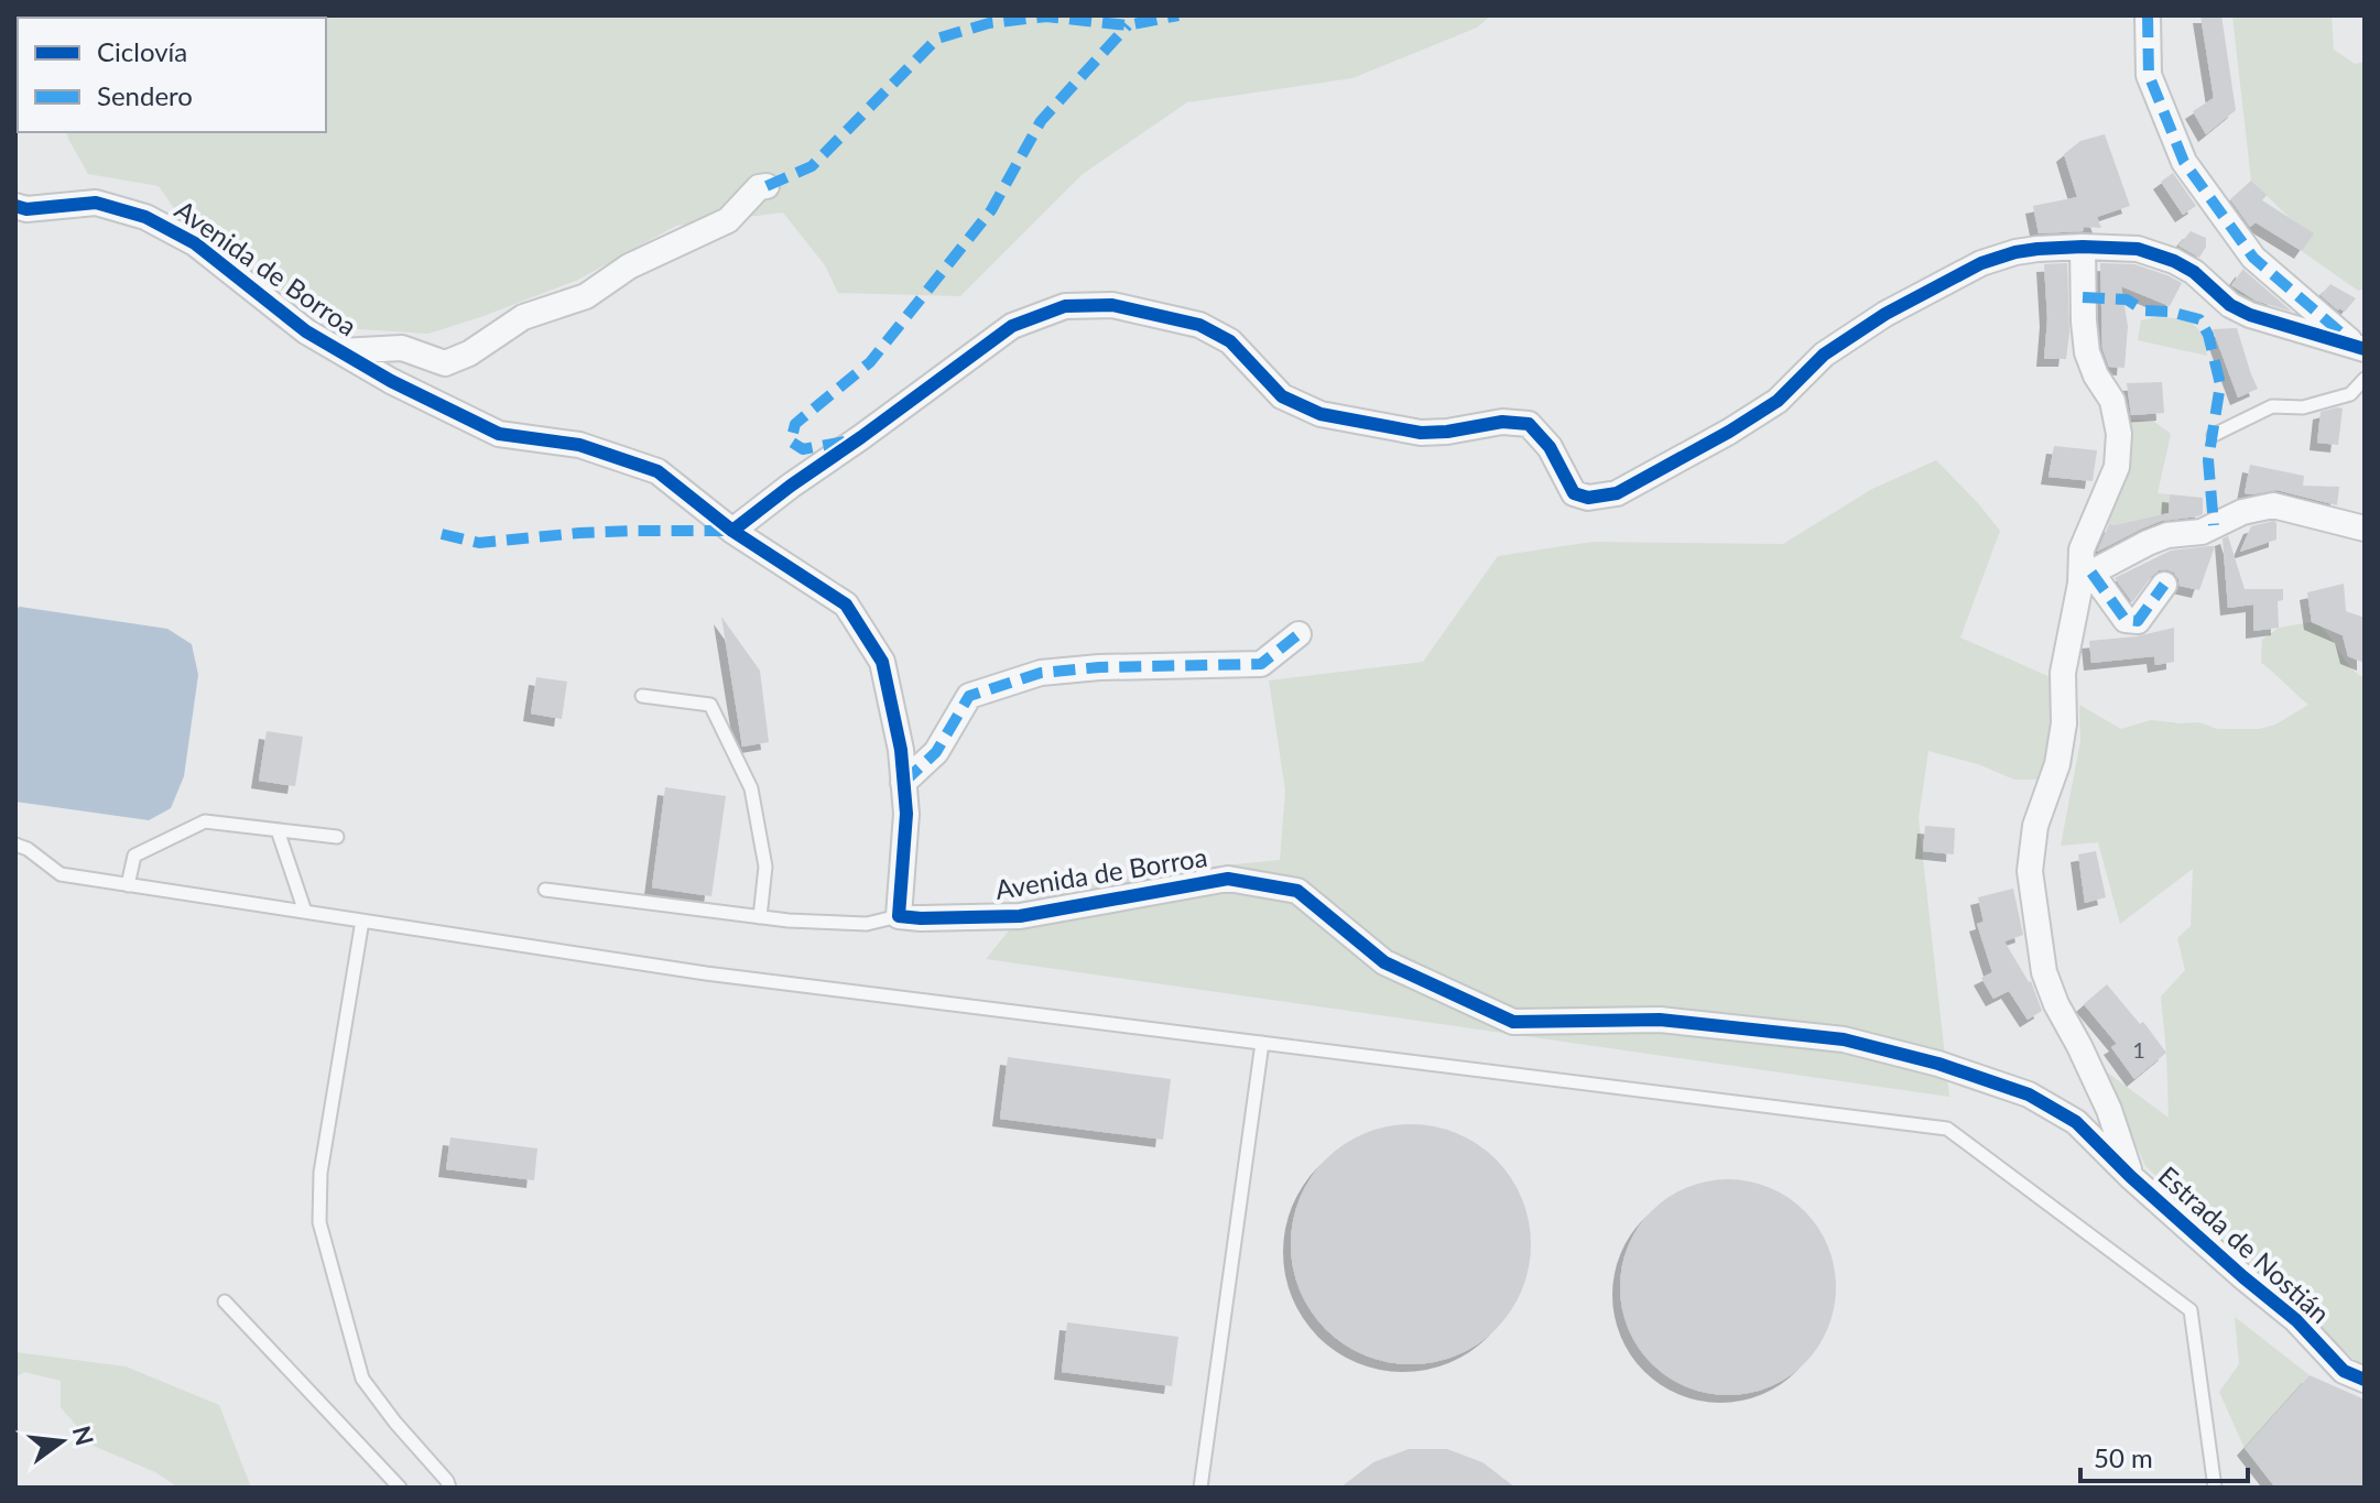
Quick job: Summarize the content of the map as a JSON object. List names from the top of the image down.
{
  "streets": {
    "street": ["Avenida de Borroa", "Estrada de Nostián"]
  },
  "crossings": [
    ["Avenida de Borroa", "Estrada de Nostián"]
  ],
  "house_numbers": ["1"],
  "legend": ["Ciclovía", "Sendero"],
  "scale_bar": "50 m",
  "north": "right"
}
